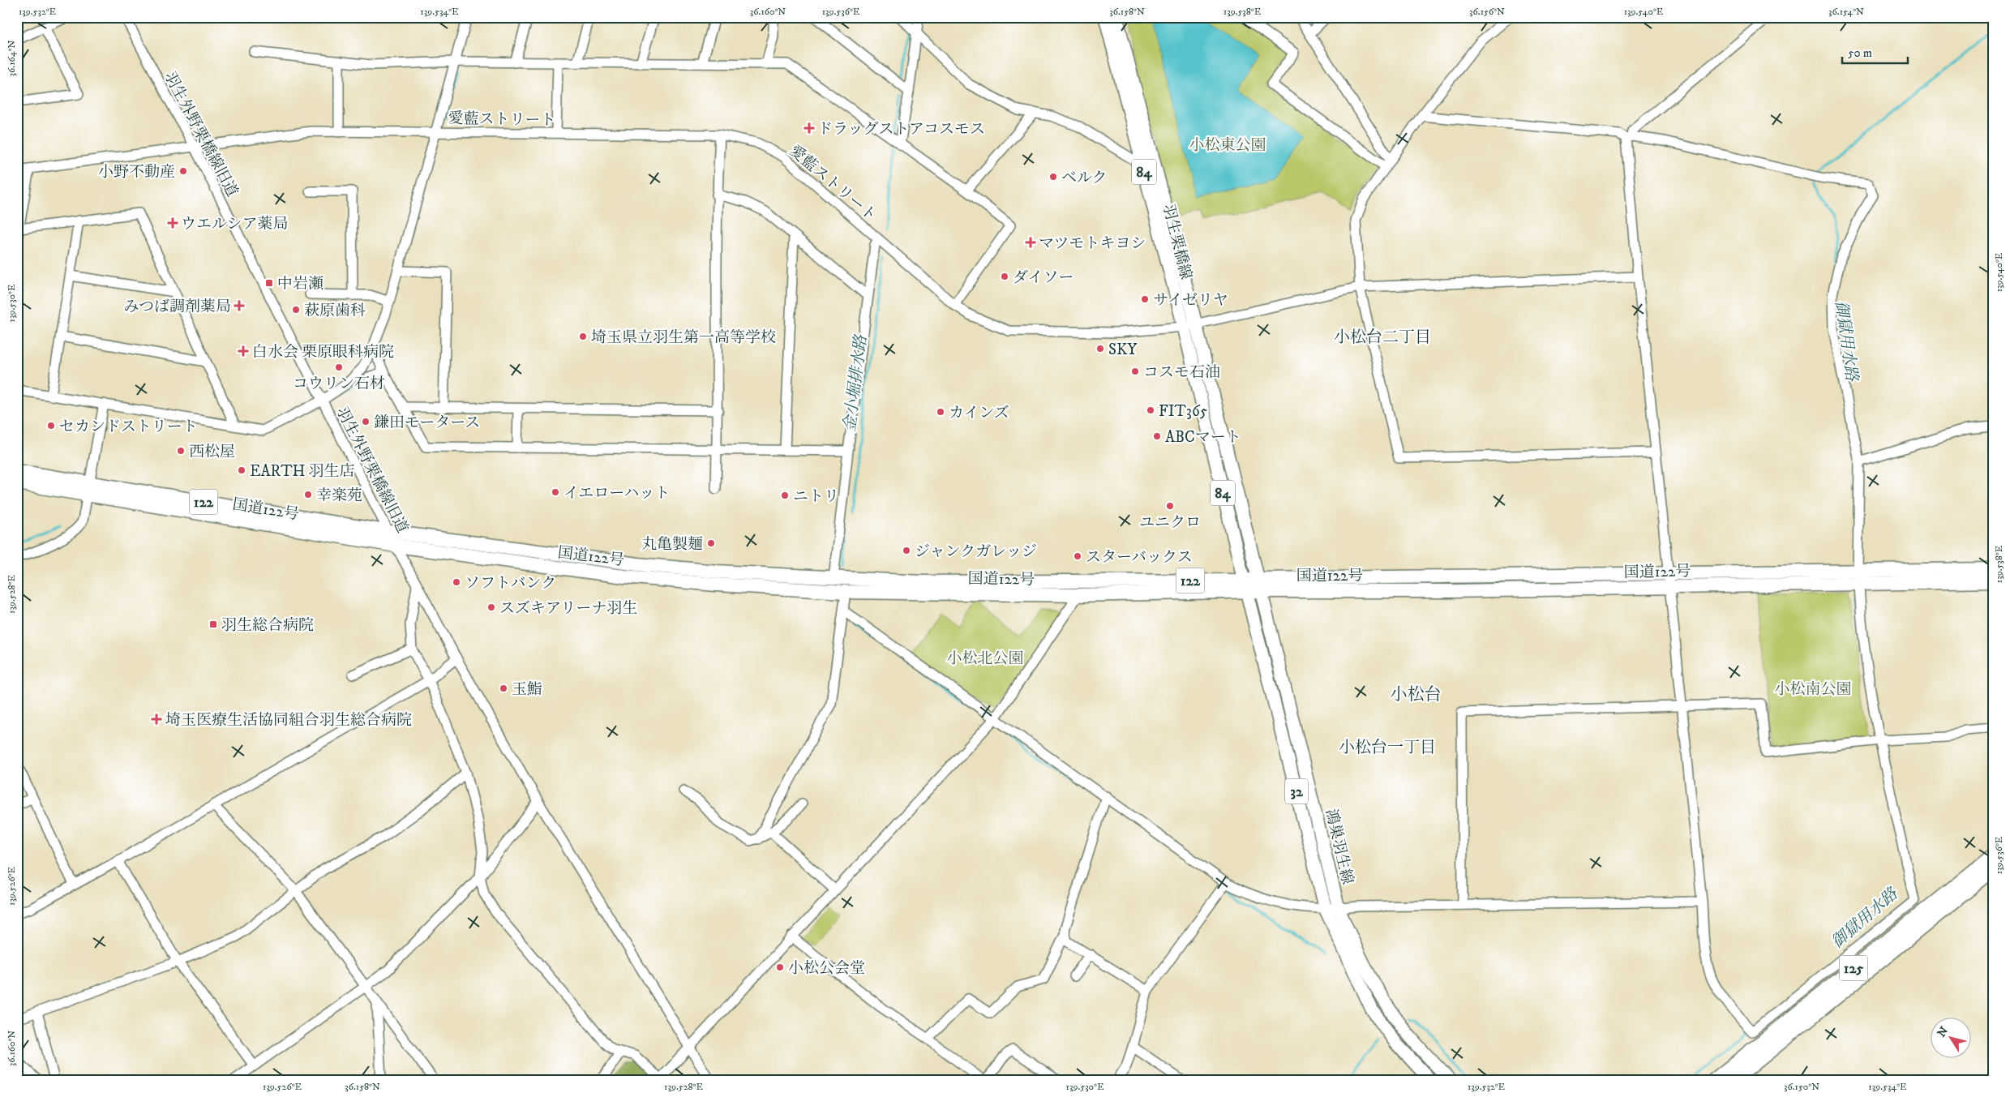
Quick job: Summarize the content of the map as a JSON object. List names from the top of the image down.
{
  "streets": {
    "highway": ["122", "国道122号", "125"],
    "main road": [
      "84",
      "羽生栗橋線",
      "32",
      "鴻巣羽生線"
    ],
    "street": ["愛藍ストリート", "羽生外野栗橋線旧道"]
  },
  "crossings": [
    ["愛藍ストリート", "羽生外野栗橋線旧道"],
    ["愛藍ストリート", "羽生栗橋線"],
    ["羽生外野栗橋線旧道", "国道122号"],
    ["羽生栗橋線", "国道122号"],
    ["羽生栗橋線", "鴻巣羽生線"],
    ["国道122号", "鴻巣羽生線"]
  ],
  "districts": ["小松台二丁目", "小松台", "小松台一丁目"],
  "water": ["御獄用水路", "金小堀排水路"],
  "parks": ["小松東公園", "小松北公園", "小松南公園"],
  "places": {
    "health": [
      "ドラッグストアコスモス",
      "ウエルシア薬局",
      "マツモトキヨシ",
      "みつば調剤薬局",
      "白水会 栗原眼科病院",
      "埼玉医療生活協同組合羽生総合病院"
    ],
    "other": [
      "小野不動産",
      "ベルク",
      "ダイソー",
      "サイゼリヤ",
      "萩原歯科",
      "埼玉県立羽生第一高等学校",
      "SKY",
      "コウリン石材",
      "コスモ石油",
      "FIT365",
      "カインズ",
      "鎌田モータース",
      "セカンドストリート",
      "ABCマート",
      "西松屋",
      "EARTH 羽生店",
      "イエローハット",
      "幸楽苑",
      "ニトリ",
      "ユニクロ",
      "丸亀製麺",
      "ジャンクガレッジ",
      "スターバックス",
      "ソフトバンク",
      "スズキアリーナ羽生",
      "玉鮨",
      "小松公会堂"
    ],
    "transit": ["中岩瀬", "羽生総合病院"]
  },
  "scale_bar": "50 m",
  "north": "top left",
  "coordinates": [
    "139.532°E",
    "139.534°E",
    "36.160°N",
    "139.536°E",
    "36.158°N",
    "139.538°E",
    "36.156°N",
    "139.540°E",
    "36.154°N",
    "36.164°N",
    "139.530°E",
    "139.528°E",
    "139.526°E",
    "36.150°N"
  ]
}
